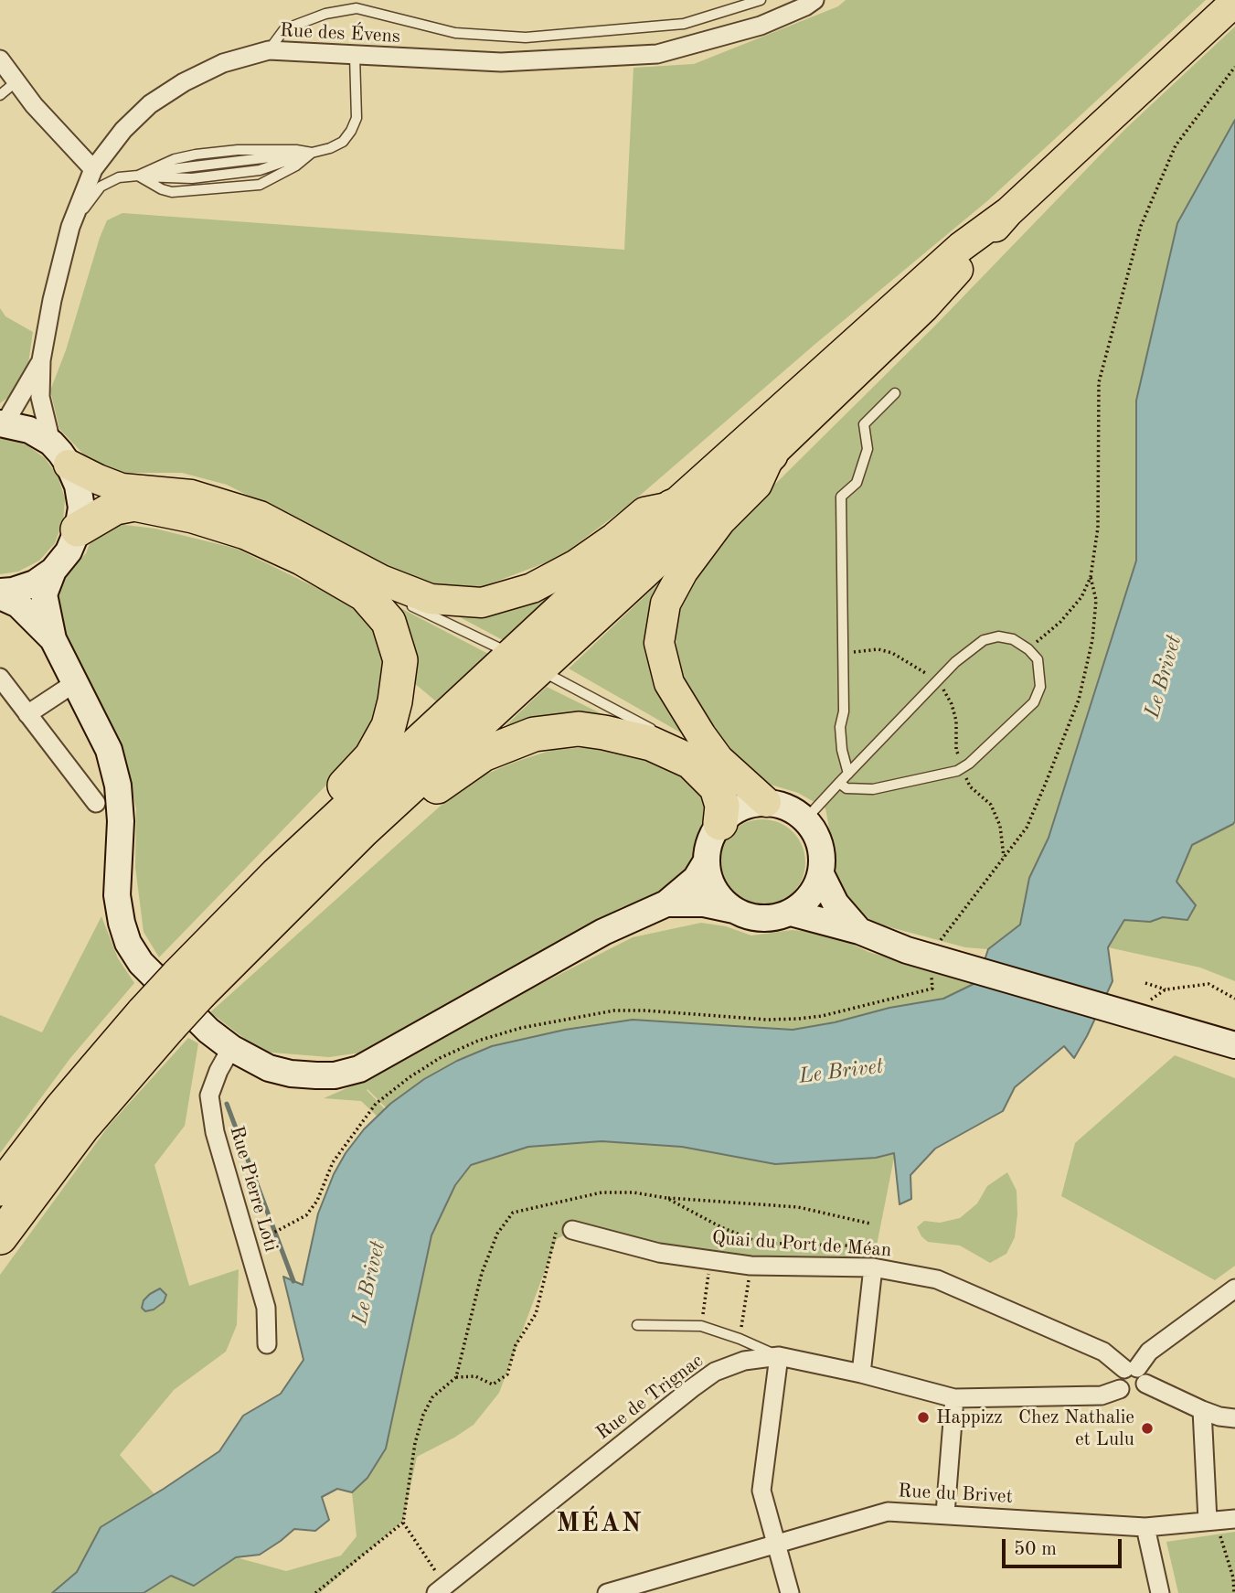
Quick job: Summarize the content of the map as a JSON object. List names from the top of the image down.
{
  "streets": {
    "street": [
      "Rue des Évens",
      "Rue Pierre Loti",
      "Quai du Port de Méan",
      "Rue de Trignac",
      "Rue du Brivet"
    ]
  },
  "crossings": [
    ["Quai du Port de Méan", "Rue de Trignac"]
  ],
  "districts": ["MÉAN"],
  "water": ["Le Brivet"],
  "places": ["Happizz", "Chez Nathalie et Lulu"],
  "scale_bar": "50 m"
}
